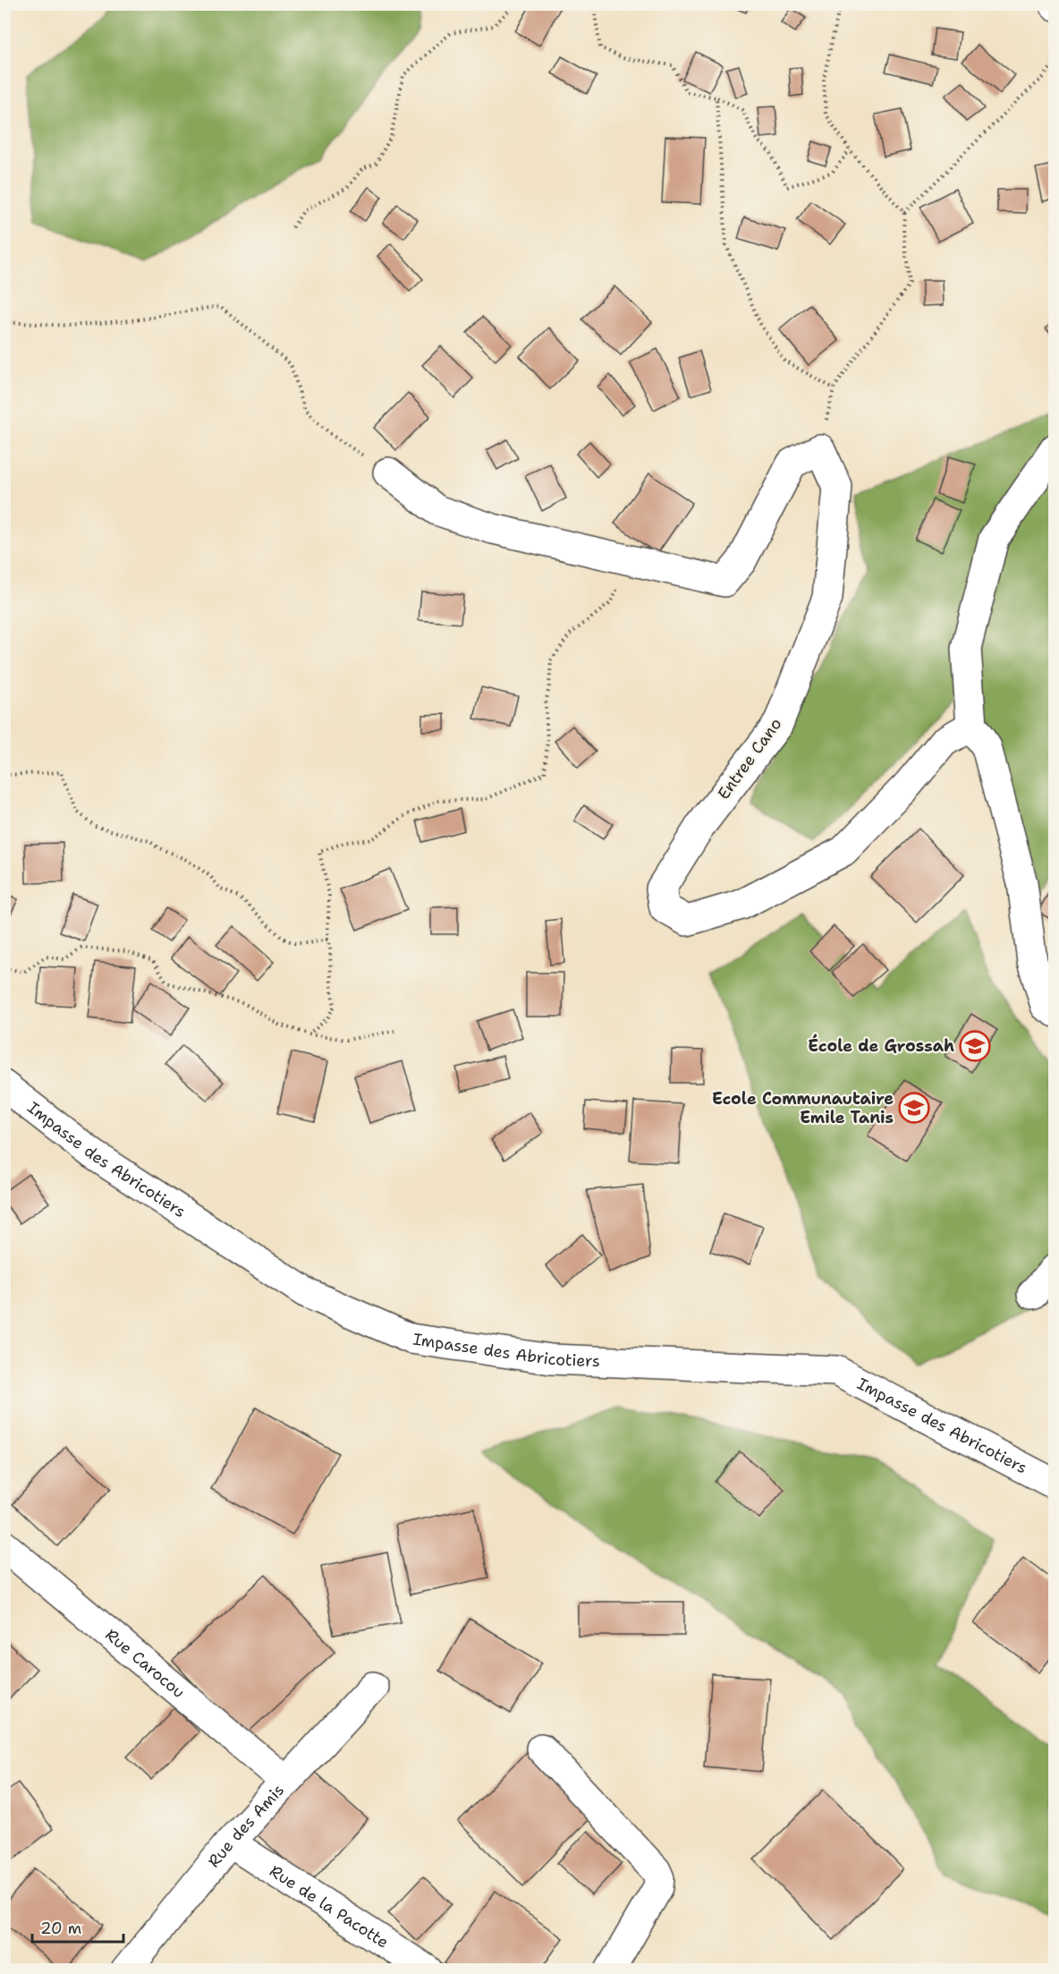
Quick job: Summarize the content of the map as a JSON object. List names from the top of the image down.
{
  "streets": {
    "street": [
      "Entree Cano",
      "Impasse des Abricotiers",
      "Rue Carocou",
      "Rue des Amis",
      "Rue de la Pacotte"
    ]
  },
  "crossings": [
    ["Rue Carocou", "Rue des Amis"],
    ["Rue des Amis", "Rue de la Pacotte"]
  ],
  "places": {
    "school or university": ["École de Grossah", "Ecole Communautaire Emile Tanis"]
  },
  "scale_bar": "20 m"
}
